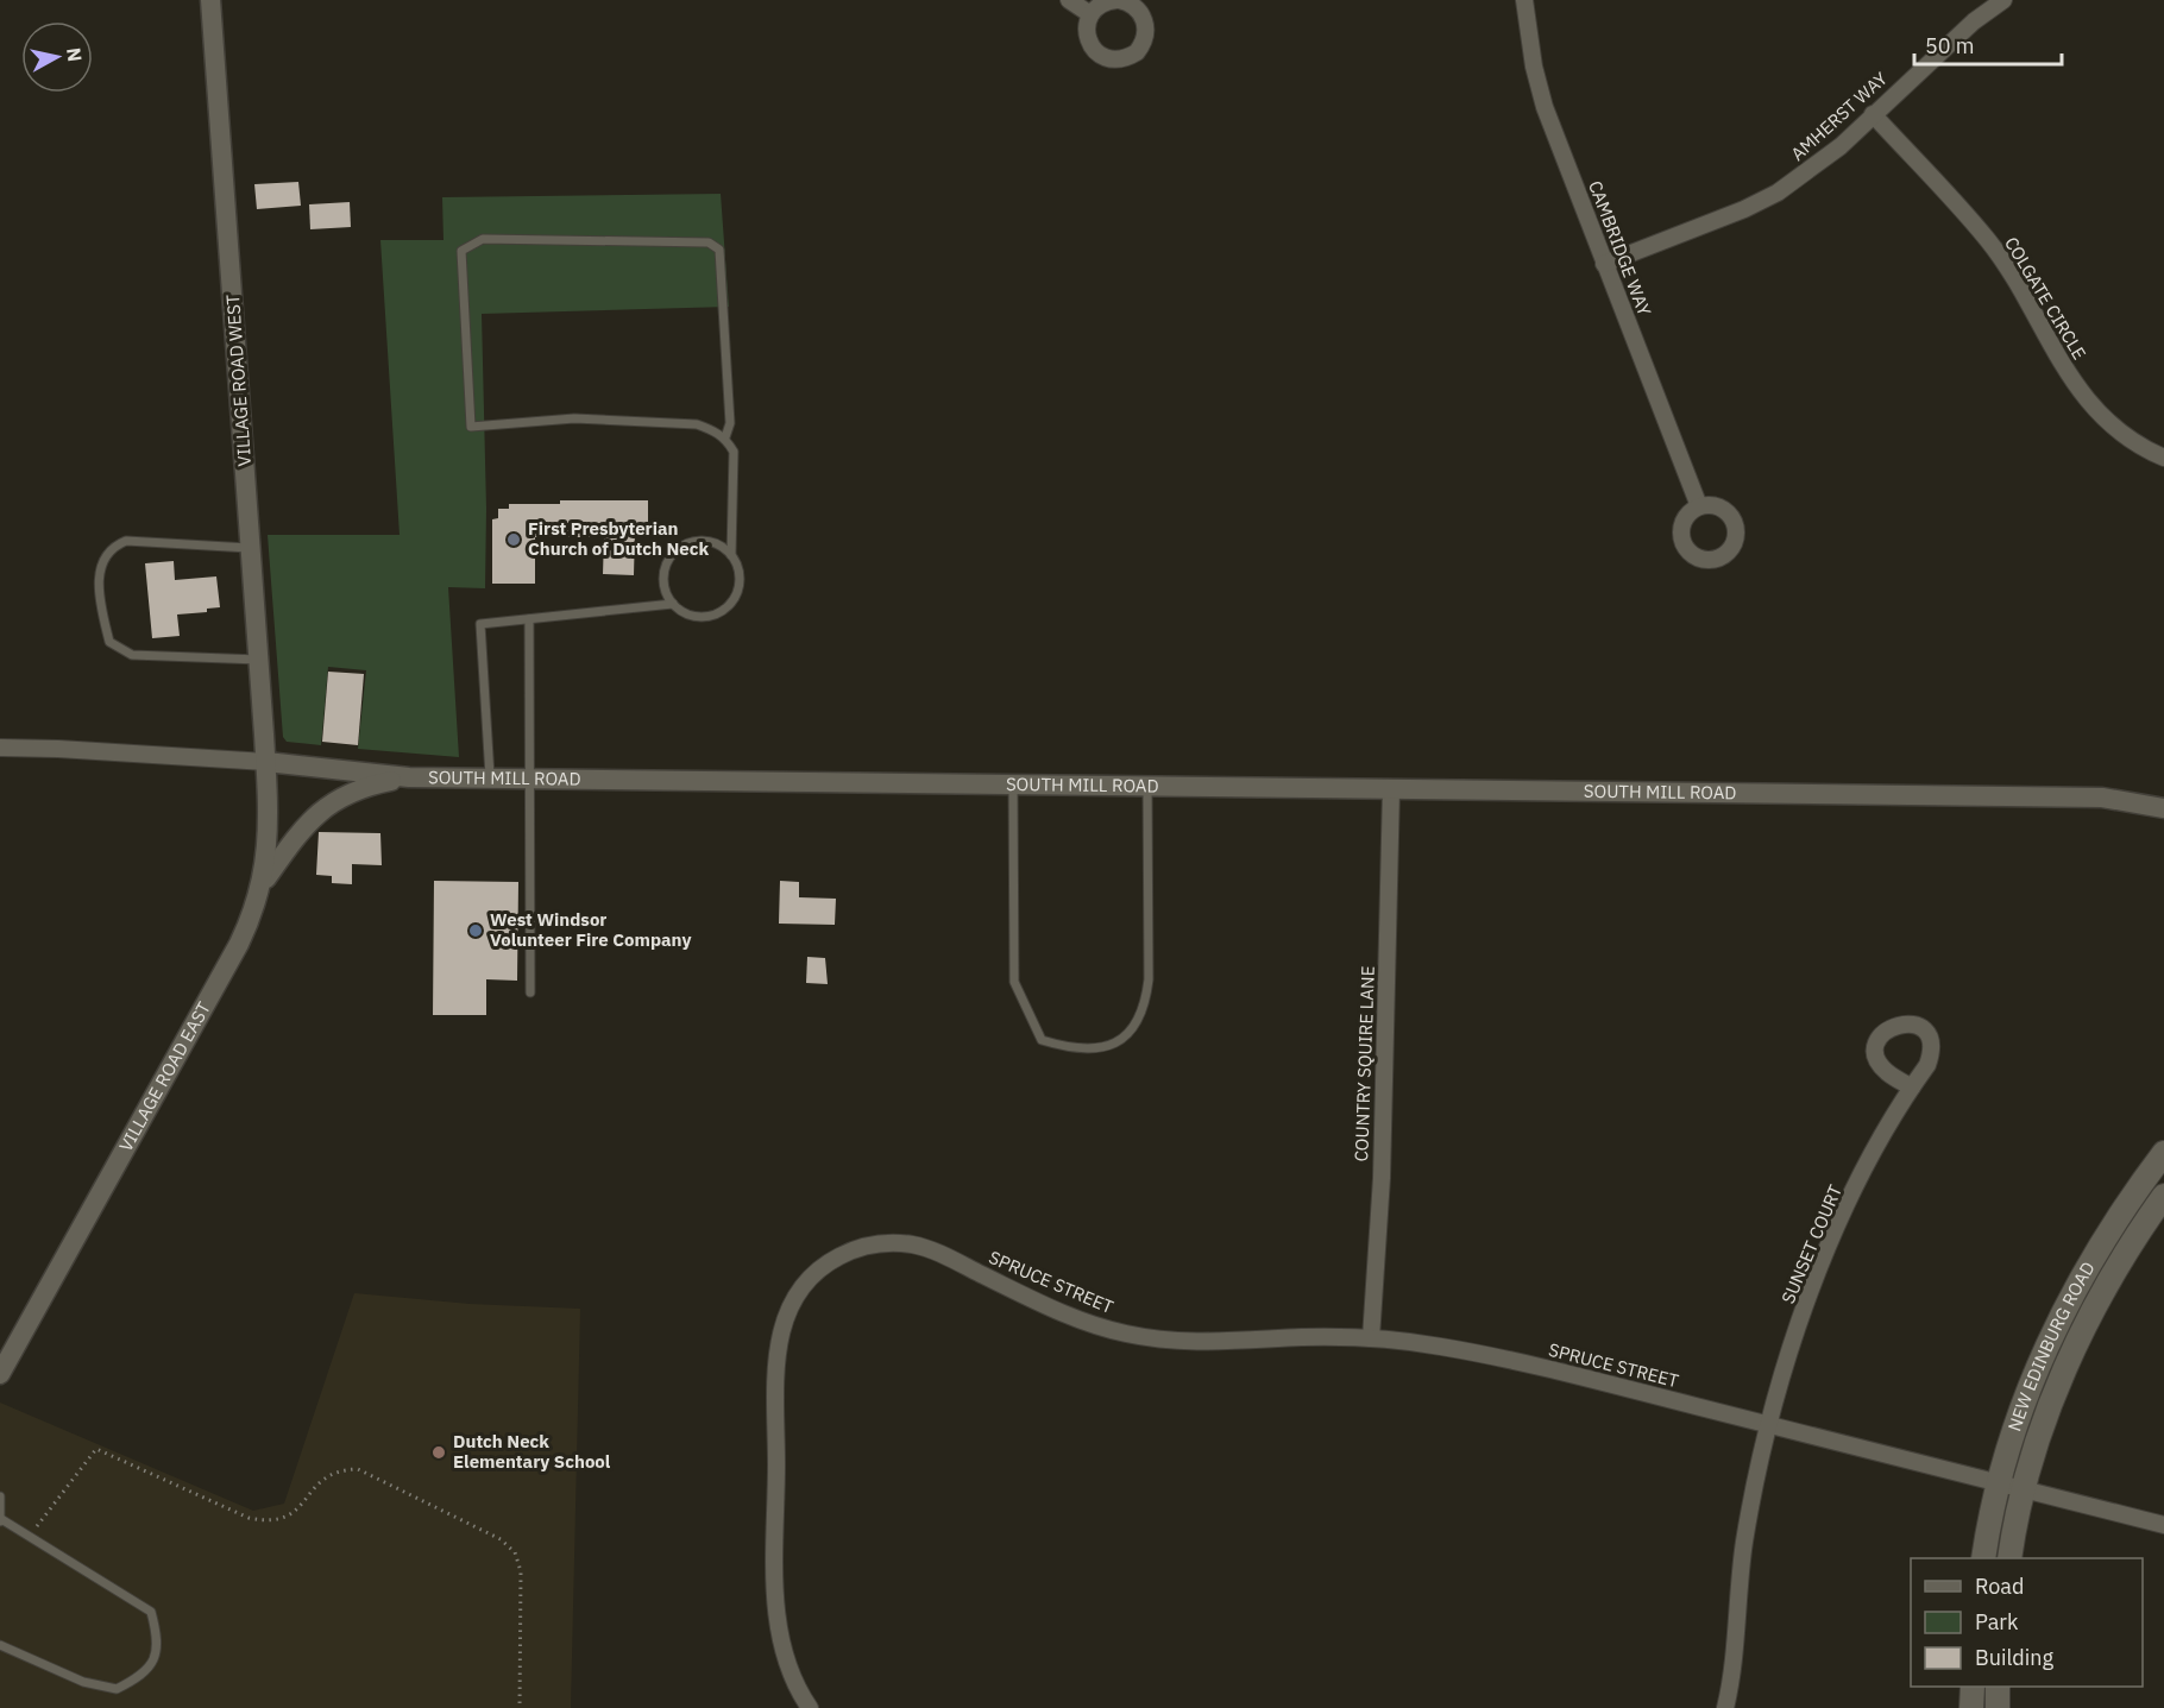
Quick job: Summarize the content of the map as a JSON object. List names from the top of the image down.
{
  "streets": {
    "main road": ["NEW EDINBURG ROAD"],
    "street": [
      "AMHERST WAY",
      "CAMBRIDGE WAY",
      "COLGATE CIRCLE",
      "VILLAGE ROAD WEST",
      "SOUTH MILL ROAD",
      "COUNTRY SQUIRE LANE",
      "VILLAGE ROAD EAST",
      "SUNSET COURT",
      "SPRUCE STREET"
    ]
  },
  "crossings": [
    ["AMHERST WAY", "CAMBRIDGE WAY"],
    ["AMHERST WAY", "COLGATE CIRCLE"],
    ["VILLAGE ROAD WEST", "SOUTH MILL ROAD"],
    ["VILLAGE ROAD WEST", "VILLAGE ROAD EAST"],
    ["SOUTH MILL ROAD", "COUNTRY SQUIRE LANE"],
    ["SOUTH MILL ROAD", "VILLAGE ROAD EAST"],
    ["COUNTRY SQUIRE LANE", "SPRUCE STREET"],
    ["SUNSET COURT", "SPRUCE STREET"],
    ["SPRUCE STREET", "NEW EDINBURG ROAD"]
  ],
  "places": ["First Presbyterian Church of Dutch Neck", "West Windsor Volunteer Fire Company", "Dutch Neck Elementary School"],
  "legend": ["Road", "Park", "Building"],
  "scale_bar": "50 m",
  "north": "right"
}
